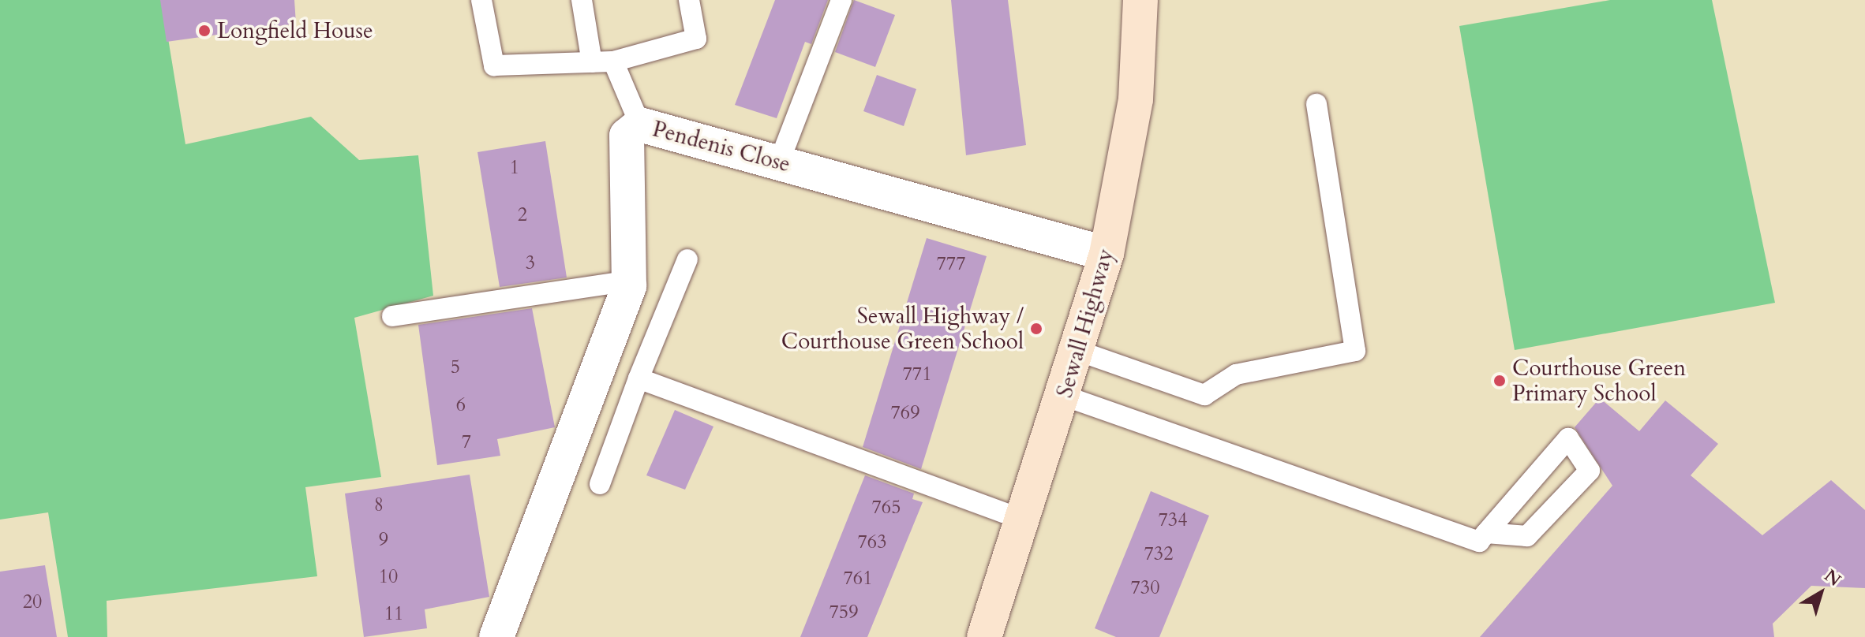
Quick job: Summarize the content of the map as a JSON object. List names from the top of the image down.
{
  "streets": {
    "street": ["Pendenis Close", "Sewall Highway"]
  },
  "crossings": [
    ["Pendenis Close", "Sewall Highway"]
  ],
  "places": ["Longfield House", "Sewall Highway / Courthouse Green School", "Courthouse Green Primary School"],
  "house_numbers": [
    "1",
    "2",
    "3",
    "777",
    "5",
    "771",
    "6",
    "769",
    "7",
    "8",
    "765",
    "734",
    "9",
    "763",
    "732",
    "10",
    "761",
    "730",
    "20",
    "759",
    "11"
  ],
  "north": "top right"
}
